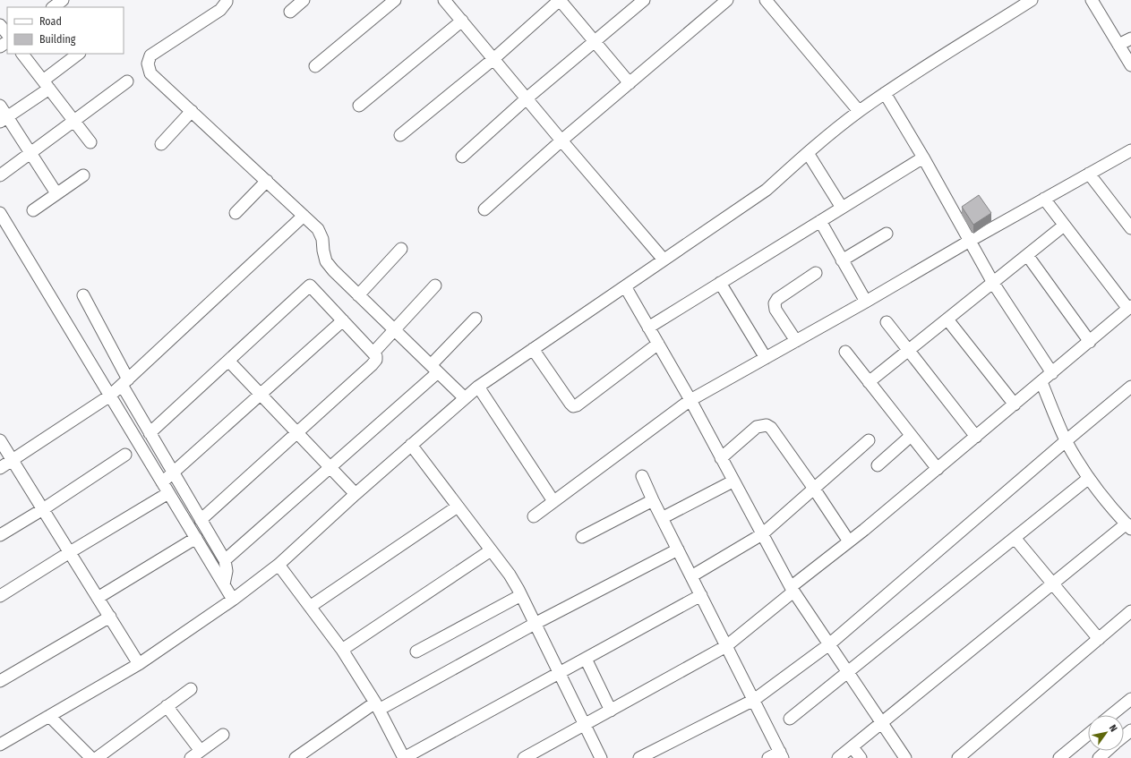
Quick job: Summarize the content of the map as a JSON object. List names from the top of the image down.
{
  "legend": ["Road", "Building"],
  "north": "top right"
}
